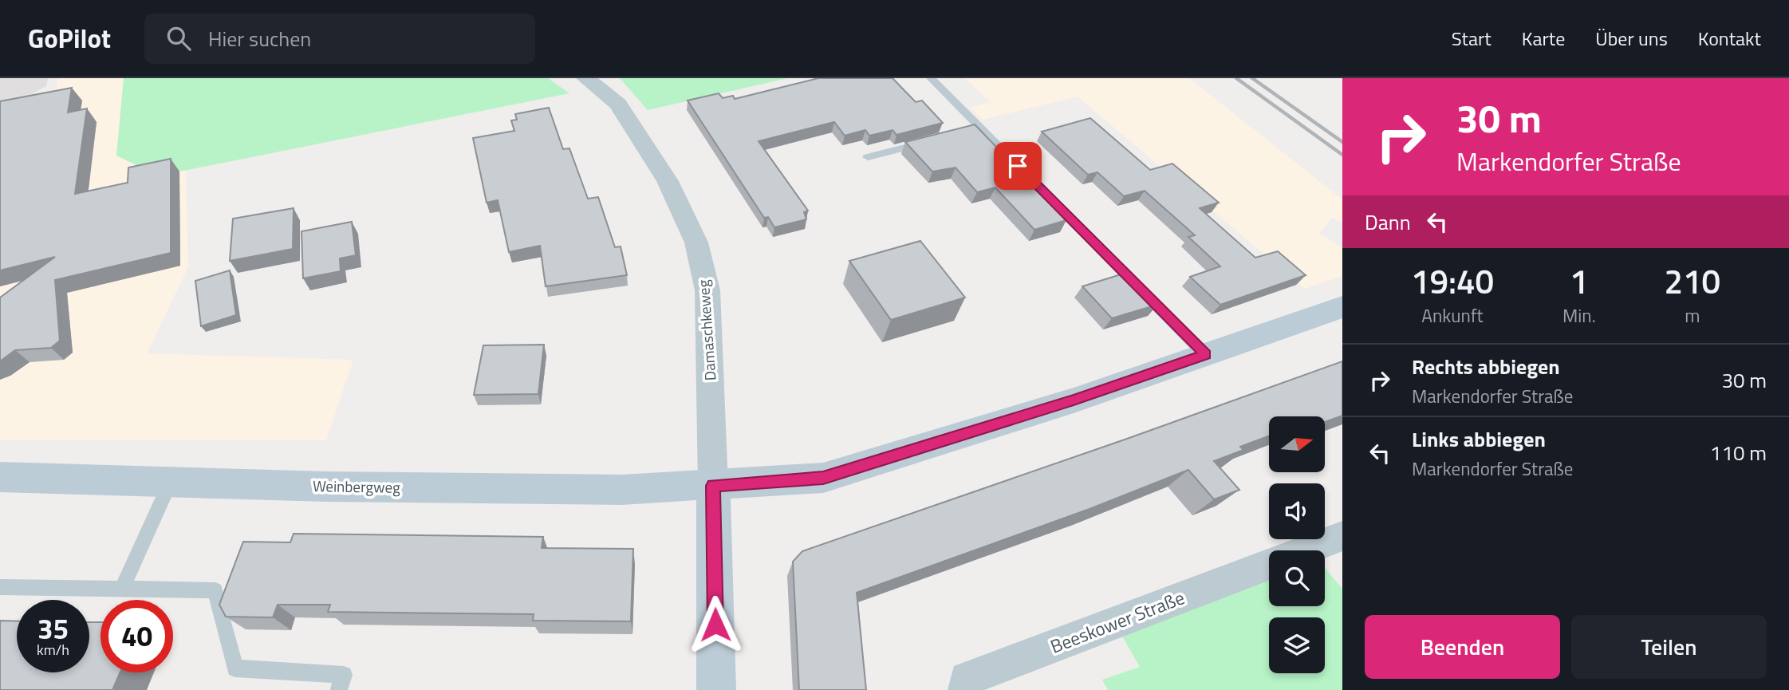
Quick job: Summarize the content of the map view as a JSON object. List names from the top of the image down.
{
  "streets": {
    "street": ["Damaschkeweg", "Weinbergweg", "Beeskower Straße"]
  },
  "crossings": [
    ["Damaschkeweg", "Weinbergweg"]
  ],
  "north": "right",
  "page": {
    "header": "GoPilot",
    "search": "Hier suchen",
    "nav": [
      "Start",
      "Karte",
      "Über uns",
      "Kontakt"
    ],
    "turn": ["30 m", "Markendorfer Straße"],
    "then": "Dann",
    "eta": [
      "19:40",
      "Ankunft",
      "1",
      "Min.",
      "210",
      "m"
    ],
    "list": [
      {
        "name": "Rechts abbiegen",
        "note": "Markendorfer Straße",
        "value": "30 m"
      },
      {
        "name": "Links abbiegen",
        "note": "Markendorfer Straße",
        "value": "110 m"
      }
    ],
    "speed": "35 km/h",
    "limit": "40",
    "buttons": ["Beenden", "Teilen"]
  }
}
